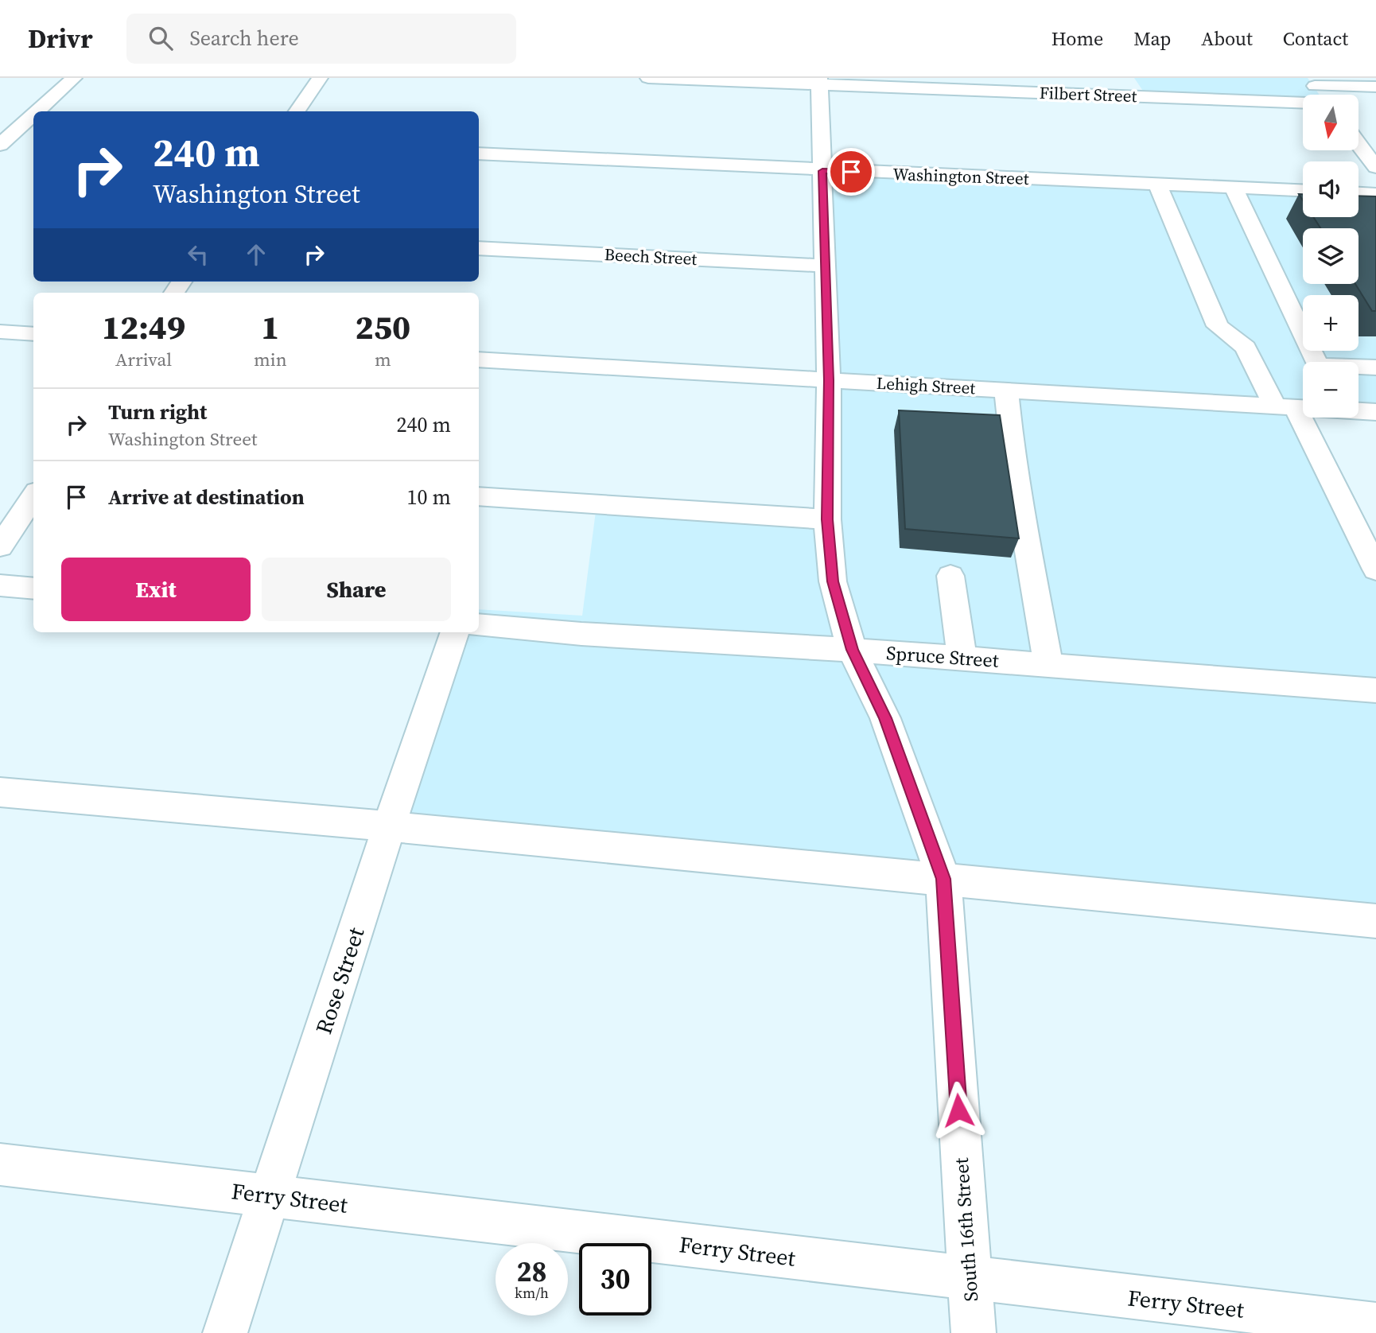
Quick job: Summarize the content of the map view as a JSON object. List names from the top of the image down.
{
  "streets": {
    "street": [
      "Filbert Street",
      "Washington Street",
      "Beech Street",
      "Lehigh Street",
      "Spruce Street",
      "Rose Street",
      "Ferry Street",
      "South 16th Street"
    ]
  },
  "crossings": [
    ["Filbert Street", "South 16th Street"],
    ["Washington Street", "South 16th Street"],
    ["Beech Street", "South 16th Street"],
    ["Lehigh Street", "South 16th Street"],
    ["Spruce Street", "South 16th Street"],
    ["Rose Street", "Ferry Street"],
    ["Ferry Street", "South 16th Street"]
  ],
  "north": "bottom",
  "page": {
    "header": "Drivr",
    "search": "Search here",
    "nav": [
      "Home",
      "Map",
      "About",
      "Contact"
    ],
    "map_buttons": ["+", "−"],
    "turn": ["240 m", "Washington Street"],
    "eta": [
      "12:49",
      "Arrival",
      "1",
      "min",
      "250",
      "m"
    ],
    "list": [
      {
        "name": "Turn right",
        "note": "Washington Street",
        "value": "240 m"
      },
      {
        "name": "Arrive at destination",
        "value": "10 m"
      }
    ],
    "buttons": ["Exit", "Share"],
    "speed": "28 km/h",
    "limit": "30"
  }
}
